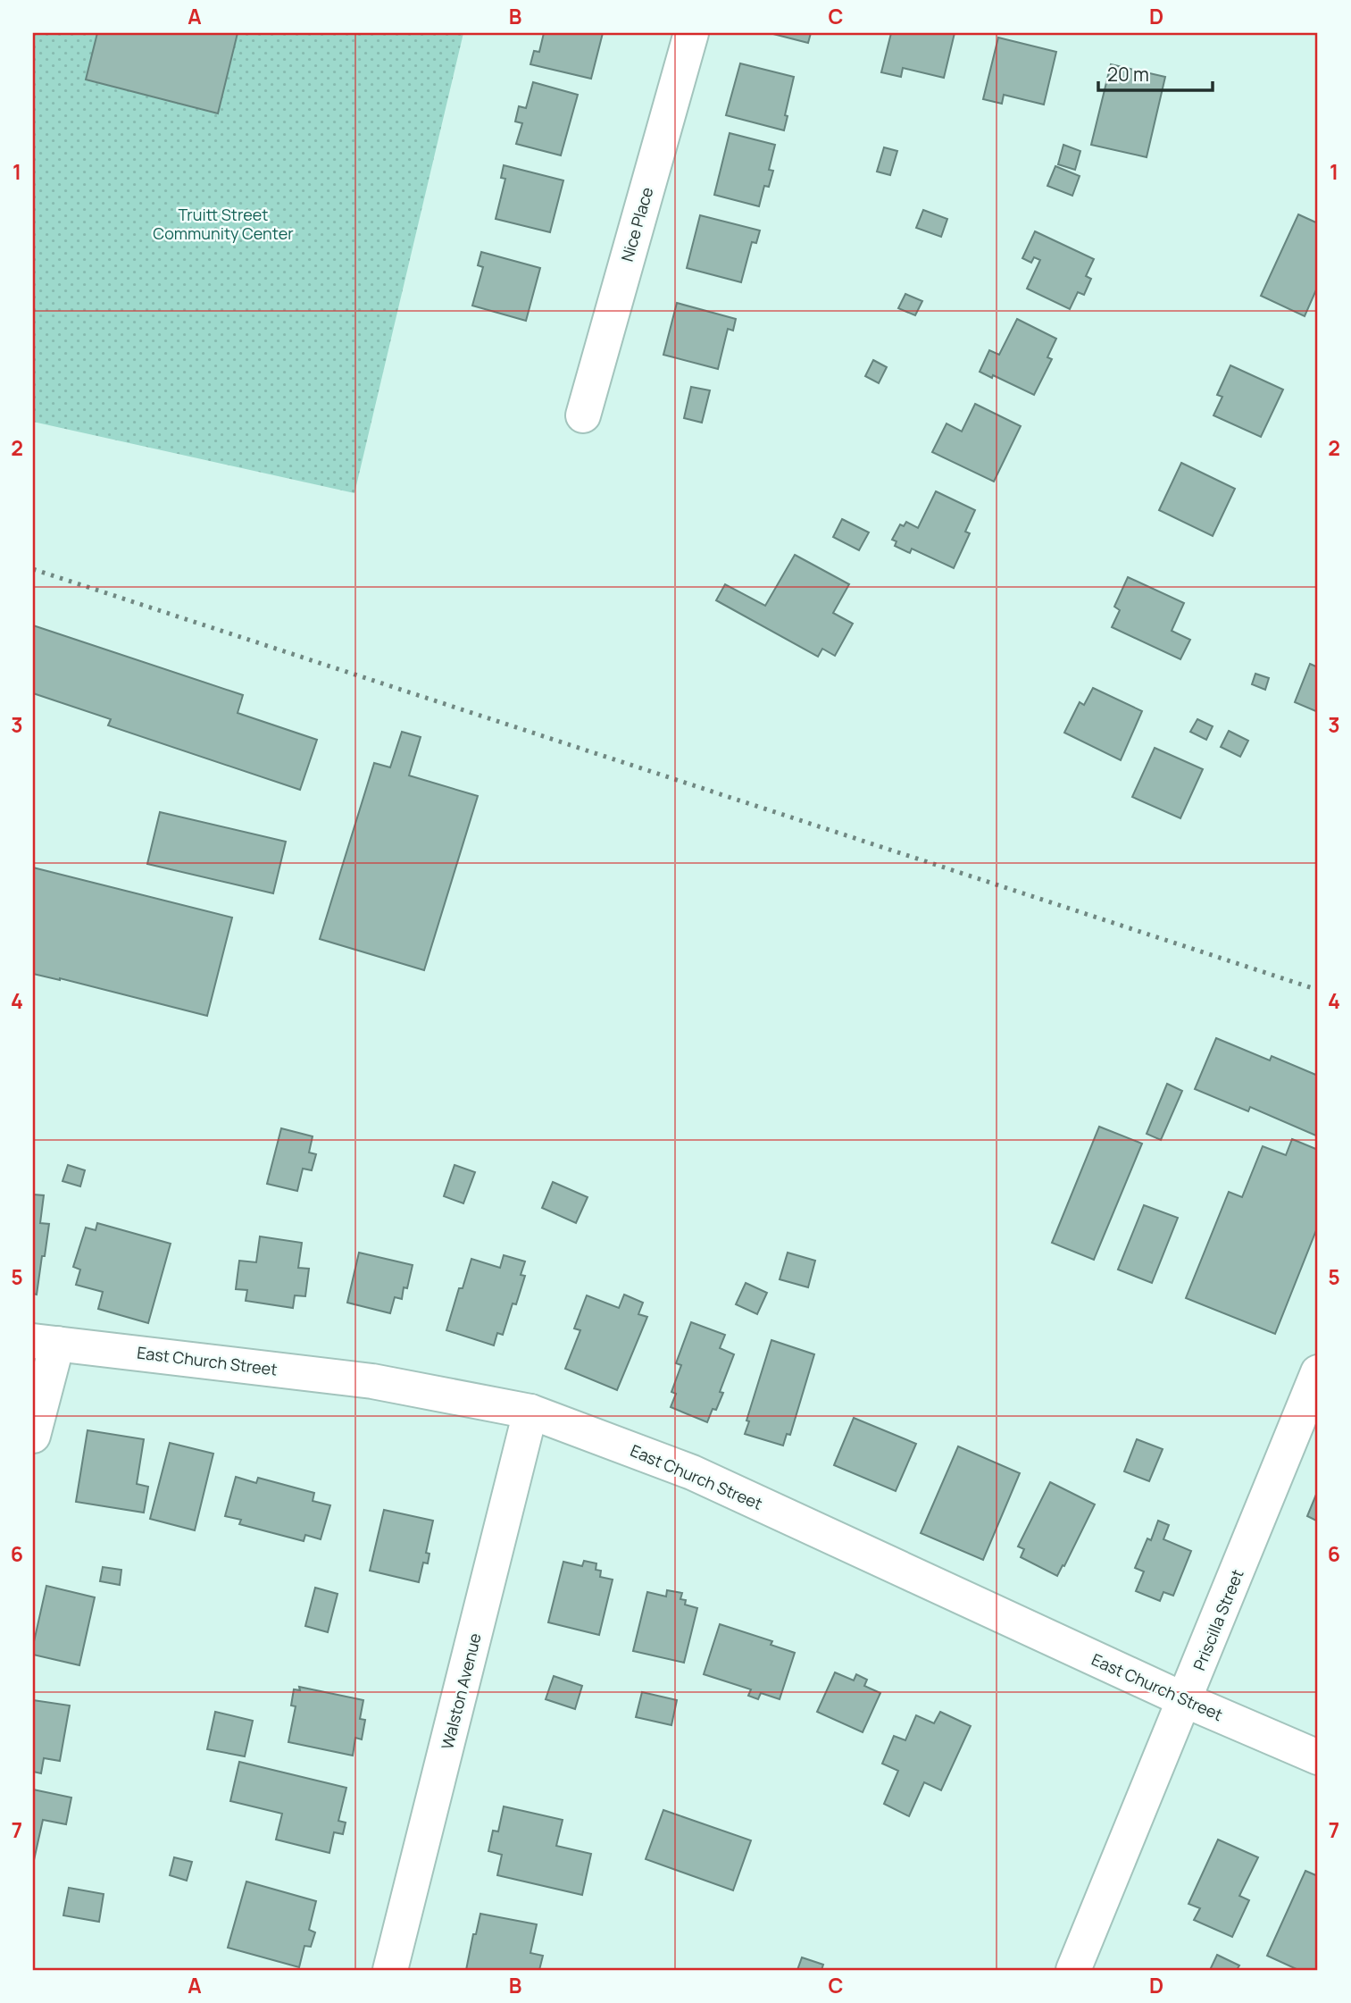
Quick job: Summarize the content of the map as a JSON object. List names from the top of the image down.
{
  "streets": {
    "street": [
      "Nice Place",
      "East Church Street",
      "Priscilla Street",
      "Walston Avenue"
    ]
  },
  "crossings": [
    ["East Church Street", "Priscilla Street"],
    ["East Church Street", "Walston Avenue"]
  ],
  "parks": ["Truitt Street Community Center"],
  "scale_bar": "20 m",
  "grid": {
    "columns": [
      "A",
      "B",
      "C",
      "D"
    ],
    "rows": [
      "1",
      "2",
      "3",
      "4",
      "5",
      "6",
      "7"
    ]
  }
}
